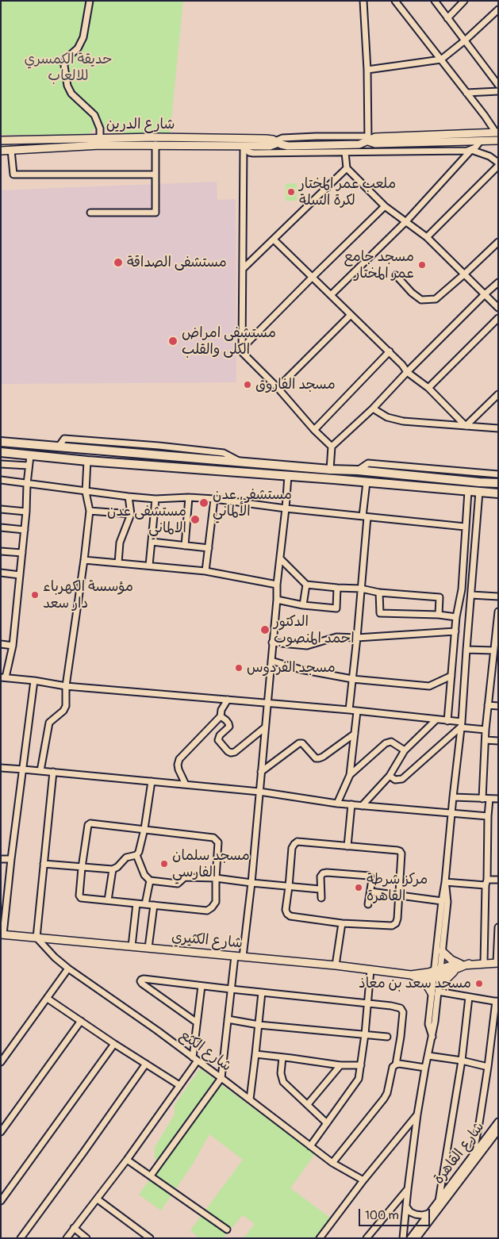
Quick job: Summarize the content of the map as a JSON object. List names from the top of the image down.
{
  "streets": {
    "main road": ["شارع الدرين", "شارع الكثيري"],
    "street": ["شارع الكثع", "شارع القاهرة"]
  },
  "crossings": [
    ["شارع الكثيري", "شارع الكثع"]
  ],
  "parks": ["حديقة الكمسري للالعاب"],
  "places": [
    "ملعب عمر المختار لكرة السلة",
    "مستشفى الصداقة",
    "مسجد جامع عمر المختار",
    "مستشفى امراض الكلى والقلب",
    "مسجد الفاروق",
    "مستشفى عدن الألماني",
    "مستشفى عدن الالماني",
    "مؤسسة الكهرباء دار سعد",
    "الدكتور احمد المنصوب",
    "مسجد الفردوس",
    "مسجد سلمان الفارسي",
    "مركز شرطة القاهرة",
    "مسجد سعد بن معاذ"
  ],
  "scale_bar": "100 m"
}
